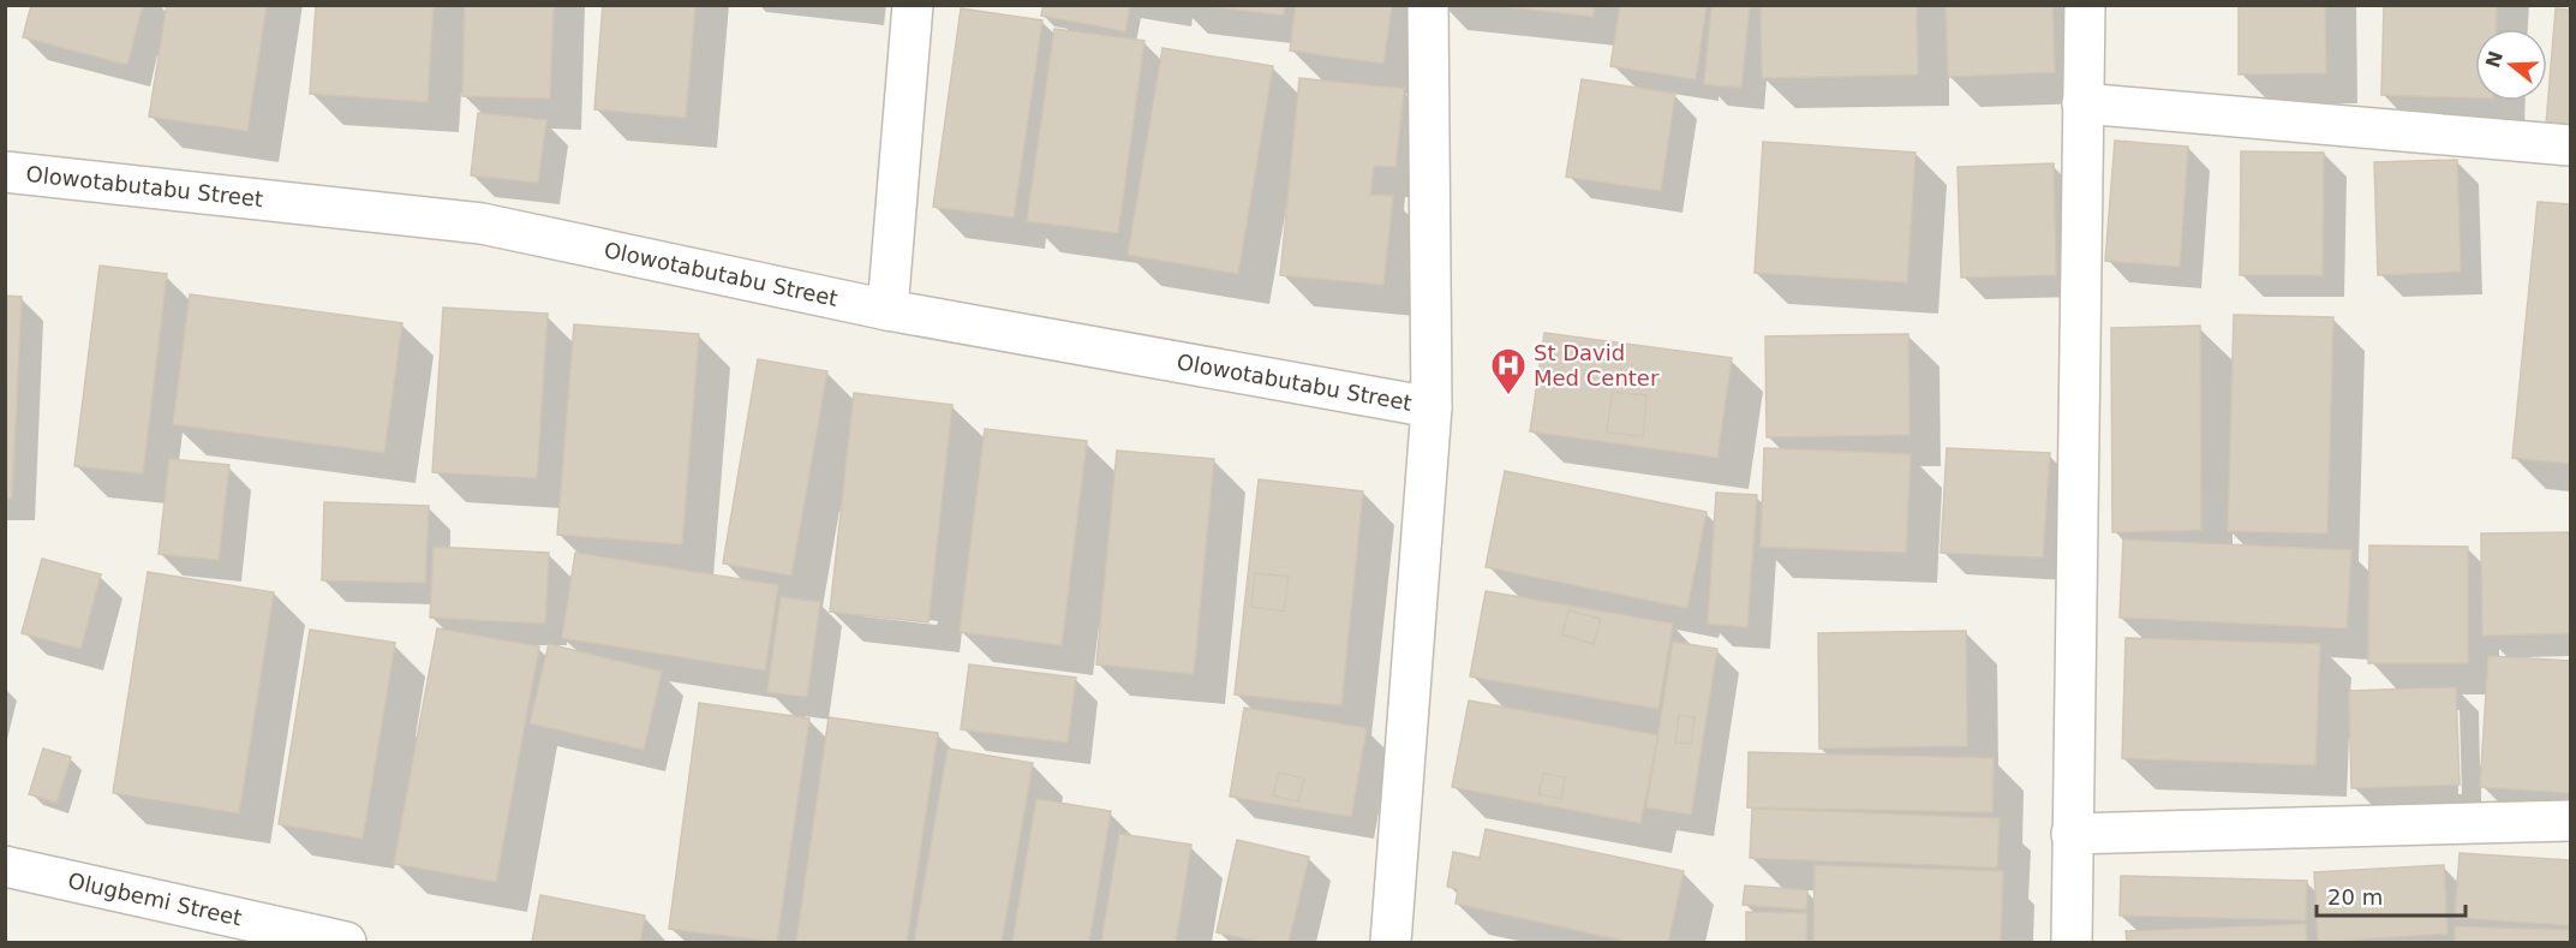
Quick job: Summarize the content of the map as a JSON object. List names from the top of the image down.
{
  "streets": {
    "street": ["Olowotabutabu Street", "Olugbemi Street"]
  },
  "places": {
    "hospital": ["St David Med Center"]
  },
  "scale_bar": "20 m",
  "north": "left"
}
